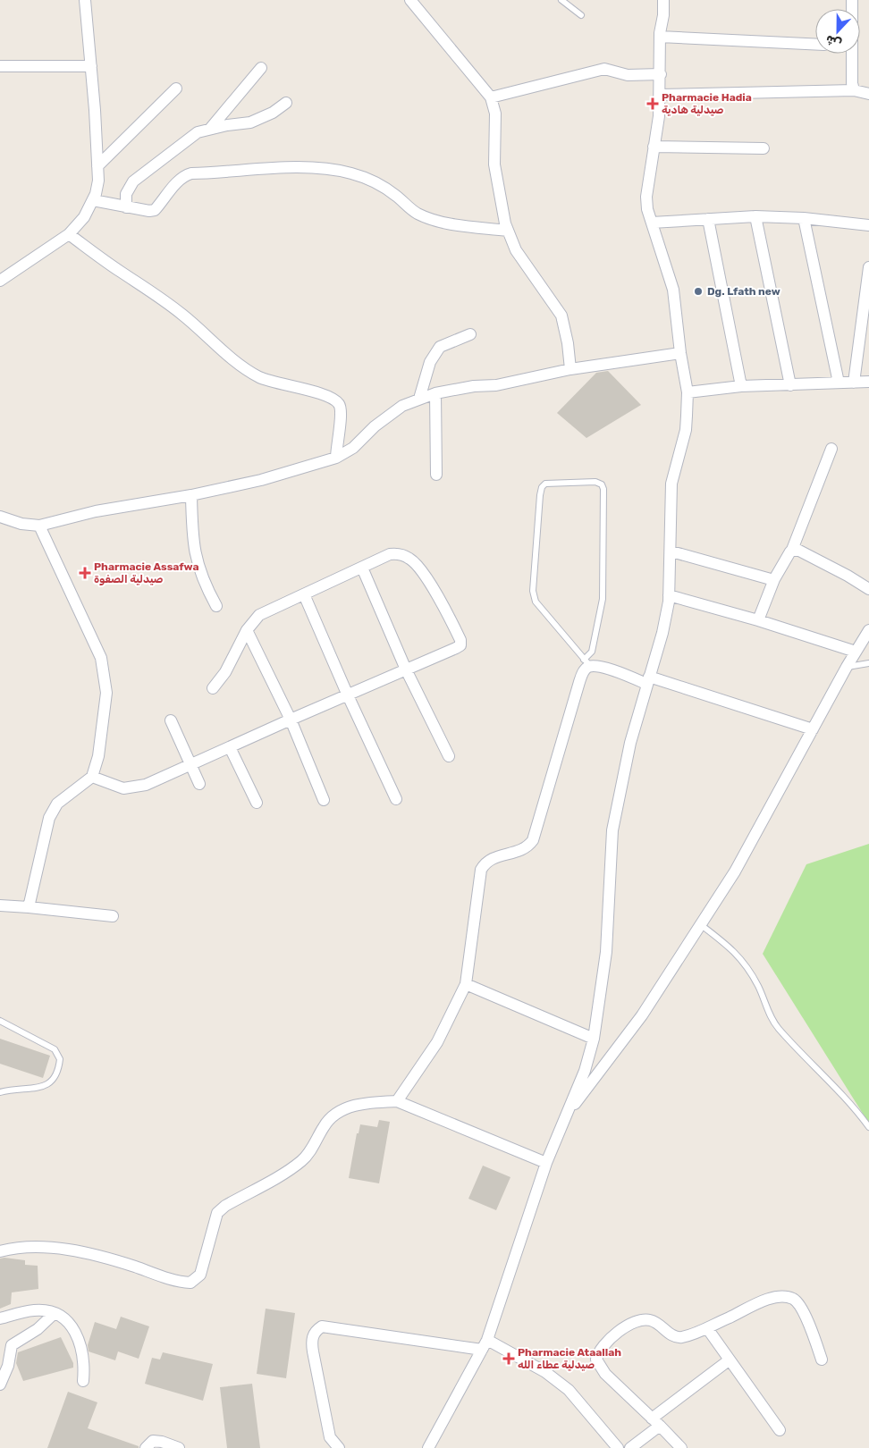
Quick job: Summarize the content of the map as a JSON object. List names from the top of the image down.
{
  "places": {
    "health": ["Pharmacie Hadia صيدلية هادية", "Pharmacie Assafwa صيدلية الصفوة", "Pharmacie Ataallah صيدلية عطاء الله"],
    "other": ["Dg. Lfath new"]
  },
  "north": "bottom"
}
